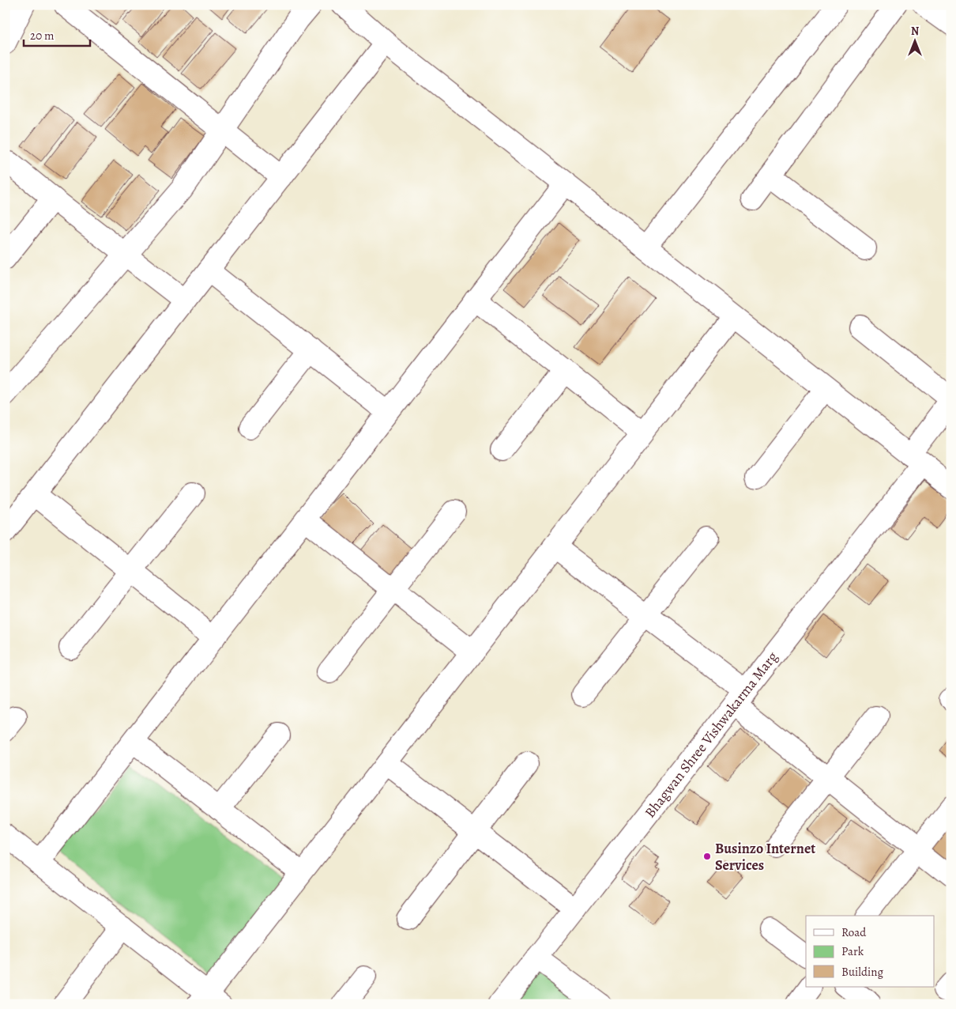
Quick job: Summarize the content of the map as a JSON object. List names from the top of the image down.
{
  "streets": {
    "street": ["Bhagwan Shree Vishwakarma Marg"]
  },
  "places": ["Businzo Internet Services"],
  "legend": ["Road", "Park", "Building"],
  "scale_bar": "20 m",
  "north": "top"
}
